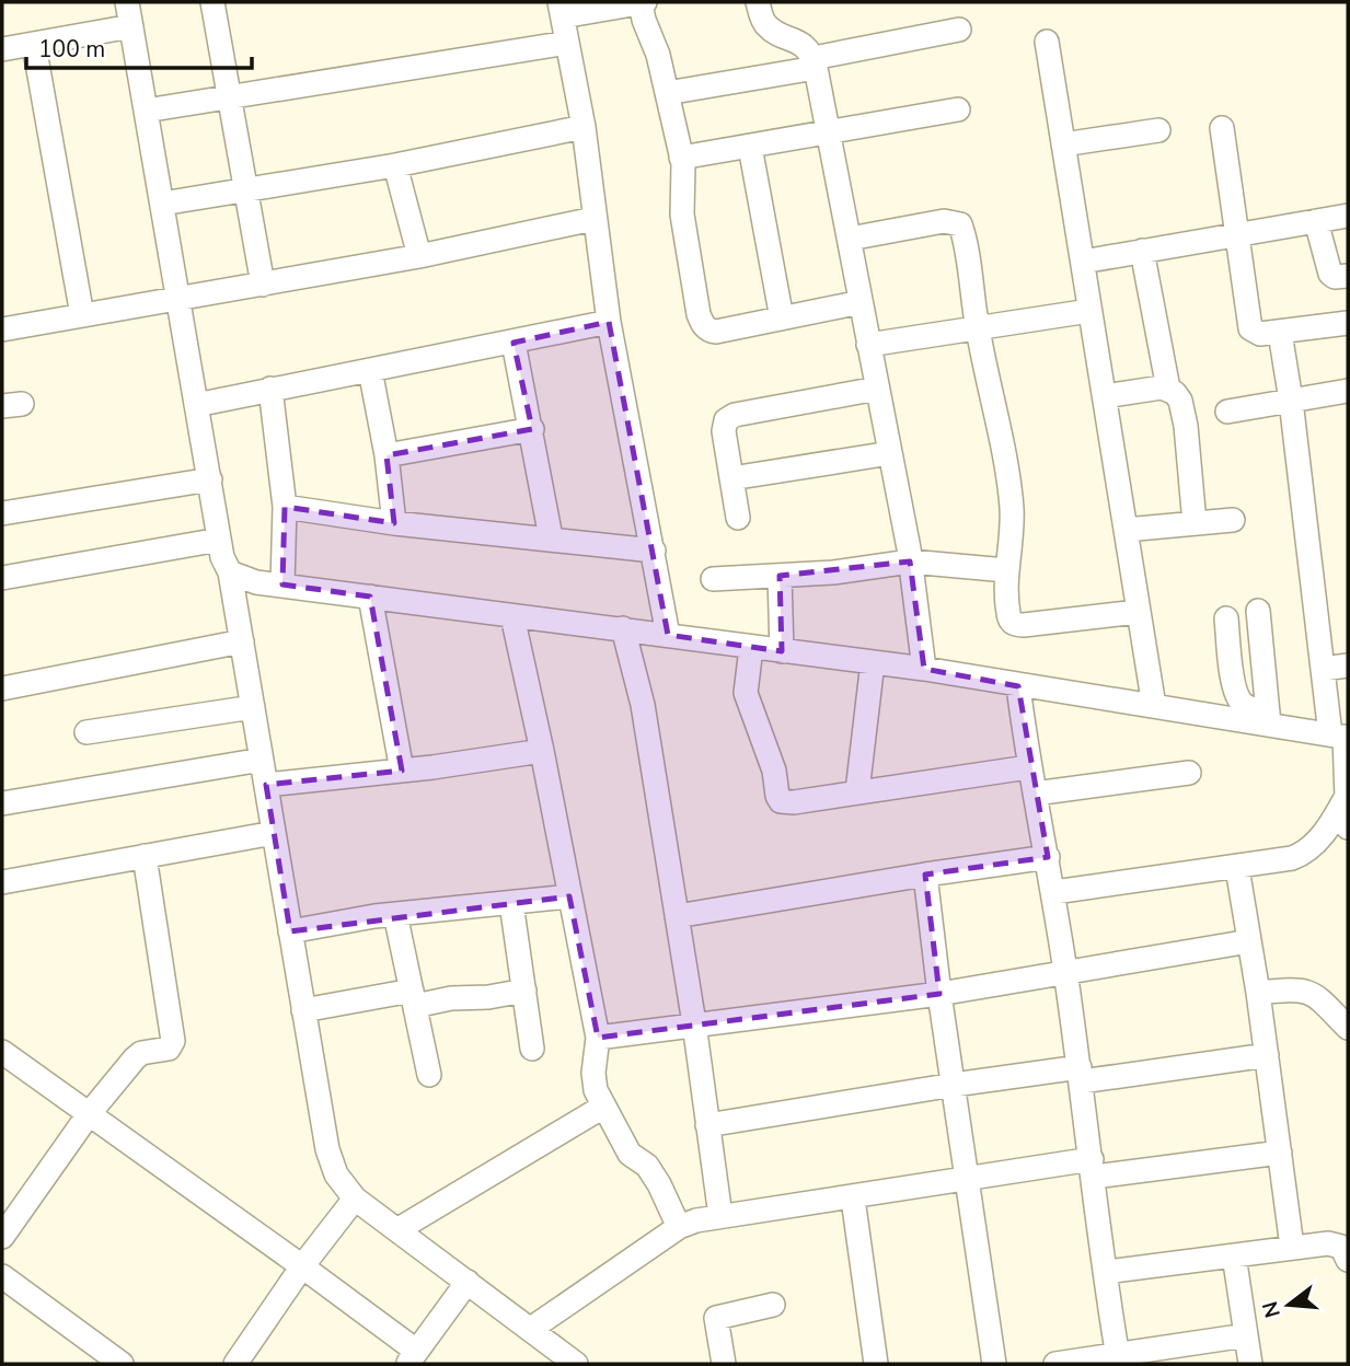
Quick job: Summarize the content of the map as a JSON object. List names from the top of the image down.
{
  "scale_bar": "100 m",
  "north": "left"
}
